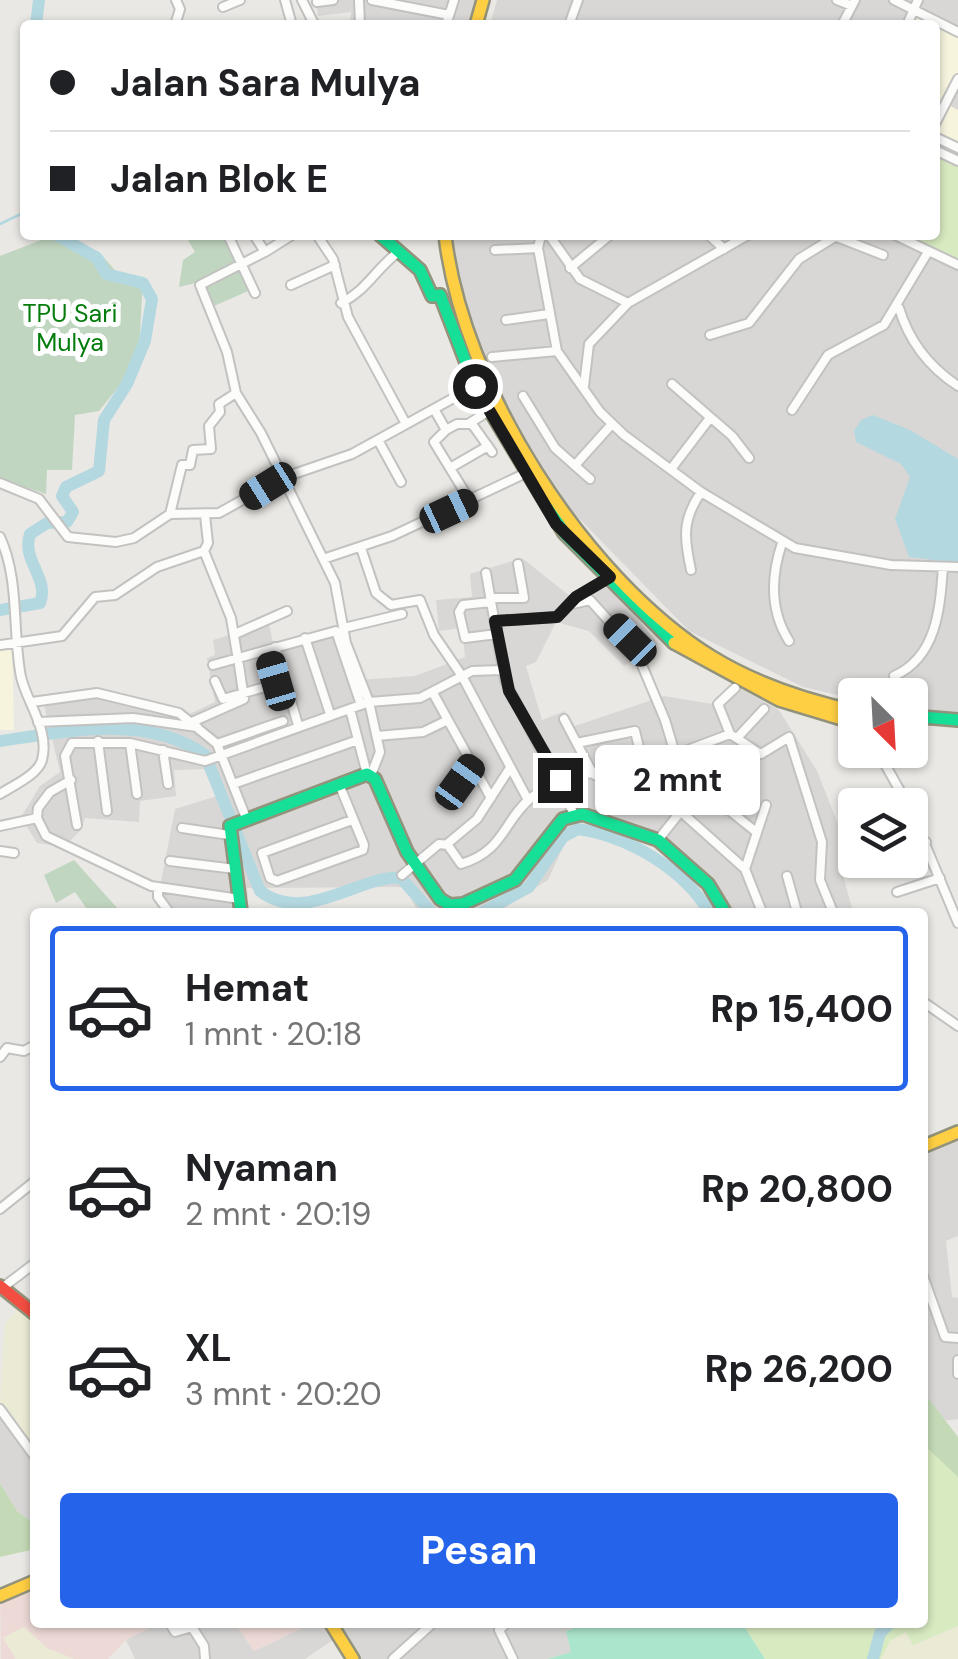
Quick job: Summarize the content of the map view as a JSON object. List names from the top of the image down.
{
  "parks": ["TPU Sari Mulya"],
  "north": "bottom right",
  "page": {
    "banner": ["Jalan Sara Mulya", "Jalan Blok E"],
    "bubble": "2 mnt",
    "list": [
      {
        "name": "Hemat",
        "note": "1 mnt · 20:18",
        "value": "Rp 15,400"
      },
      {
        "name": "Nyaman",
        "note": "2 mnt · 20:19",
        "value": "Rp 20,800"
      },
      {
        "name": "XL",
        "note": "3 mnt · 20:20",
        "value": "Rp 26,200"
      }
    ],
    "buttons": "Pesan"
  }
}
